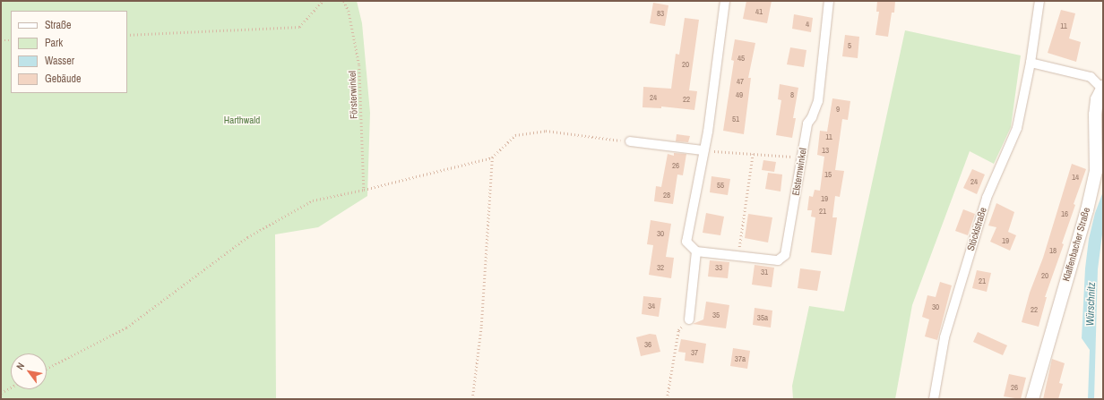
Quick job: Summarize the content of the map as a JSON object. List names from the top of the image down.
{
  "streets": {
    "main road": ["Klaffenbacher Straße"],
    "street": ["Elsternwinkel", "Stöcklstraße"],
    "path": ["Försterwinkel"]
  },
  "water": ["Würschnitz"],
  "parks": ["Harthwald"],
  "house_numbers": [
    "41",
    "83",
    "4",
    "11",
    "5",
    "45",
    "20",
    "47",
    "49",
    "8",
    "24",
    "22",
    "9",
    "51",
    "11",
    "13",
    "26",
    "15",
    "14",
    "24",
    "55",
    "28",
    "19",
    "21",
    "16",
    "30",
    "19",
    "18",
    "32",
    "33",
    "31",
    "20",
    "21",
    "34",
    "30",
    "22",
    "35",
    "35a",
    "36",
    "37",
    "37a",
    "26"
  ],
  "legend": [
    "Straße",
    "Park",
    "Wasser",
    "Gebäude"
  ],
  "north": "top left"
}
